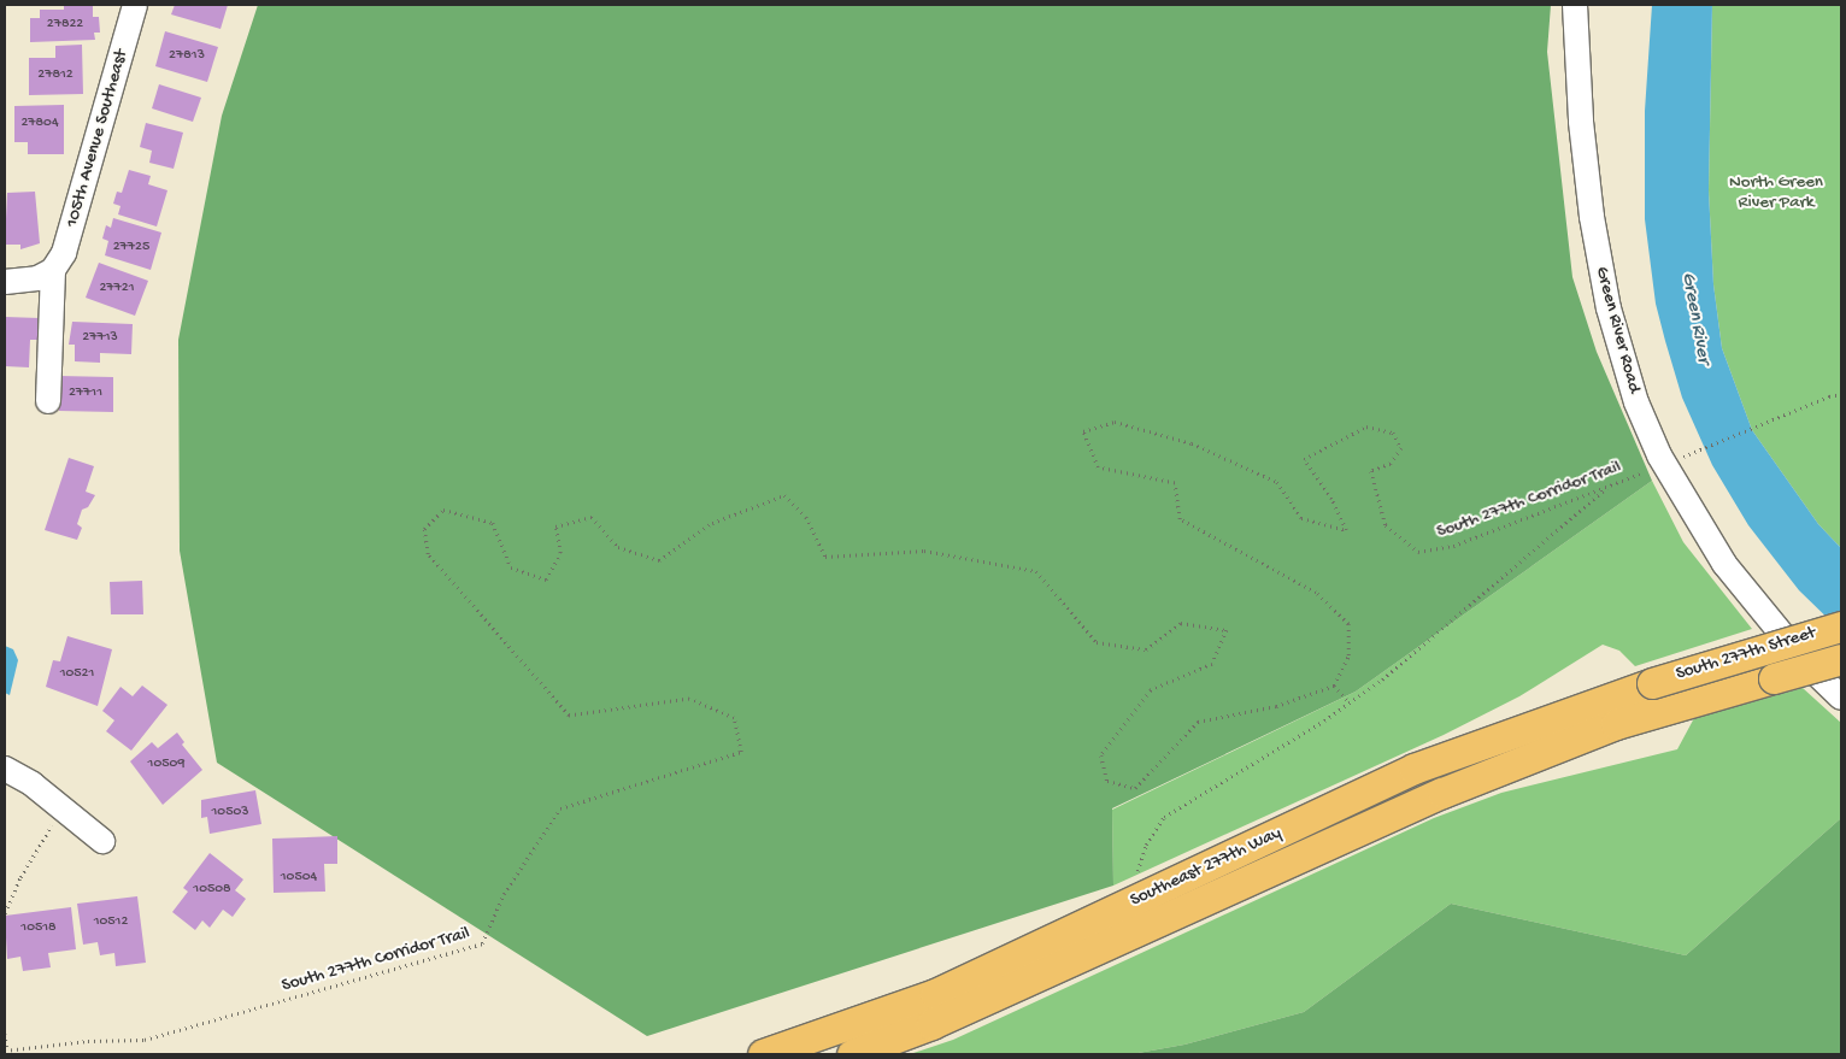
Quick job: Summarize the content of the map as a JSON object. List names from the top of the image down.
{
  "streets": {
    "main road": ["South 277th Street", "Southeast 277th Way"],
    "street": ["105th Avenue Southeast", "Green River Road"],
    "path": ["South 277th Corridor Trail"]
  },
  "crossings": [
    ["Green River Road", "South 277th Corridor Trail"],
    ["South 277th Street", "Southeast 277th Way"]
  ],
  "water": ["Green River"],
  "parks": ["North Green River Park"],
  "house_numbers": [
    "27822",
    "27813",
    "27812",
    "27804",
    "27725",
    "27721",
    "27713",
    "27711",
    "10521",
    "10509",
    "10503",
    "10504",
    "10508",
    "10512",
    "10518"
  ]
}
